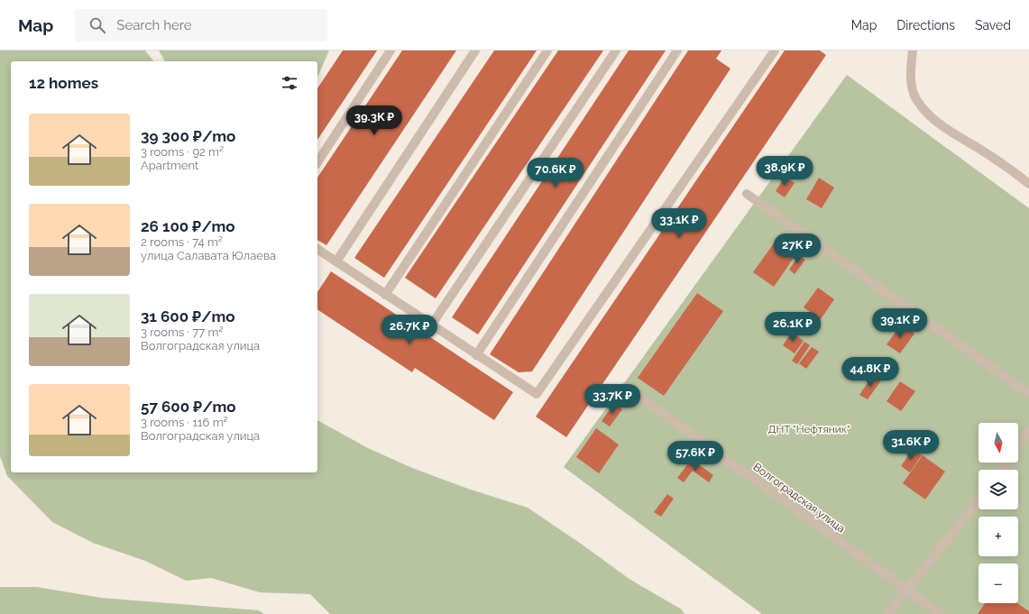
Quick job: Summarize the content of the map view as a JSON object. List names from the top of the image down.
{
  "streets": {
    "street": ["Волгоградская улица"]
  },
  "parks": ["ДНТ \"Нефтяник\""],
  "north": "bottom",
  "page": {
    "header": "Map",
    "search": "Search here",
    "nav": ["Map", "Directions", "Saved"],
    "heading": "12 homes",
    "list": [
      {
        "name": "39 300 ₽/mo",
        "note": "3 rooms · 92 m² · Apartment"
      },
      {
        "name": "26 100 ₽/mo",
        "note": "2 rooms · 74 m² · улица Салавата Юлаева"
      },
      {
        "name": "31 600 ₽/mo",
        "note": "3 rooms · 77 m² · Волгоградская улица"
      },
      {
        "name": "57 600 ₽/mo",
        "note": "3 rooms · 116 m² · Волгоградская улица"
      }
    ],
    "price": [
      "39.3K ₽",
      "38.9K ₽",
      "70.6K ₽",
      "33.1K ₽",
      "27K ₽",
      "39.1K ₽",
      "26.1K ₽",
      "26.7K ₽",
      "44.8K ₽",
      "33.7K ₽",
      "31.6K ₽",
      "57.6K ₽"
    ],
    "map_buttons": ["+", "−"]
  }
}
